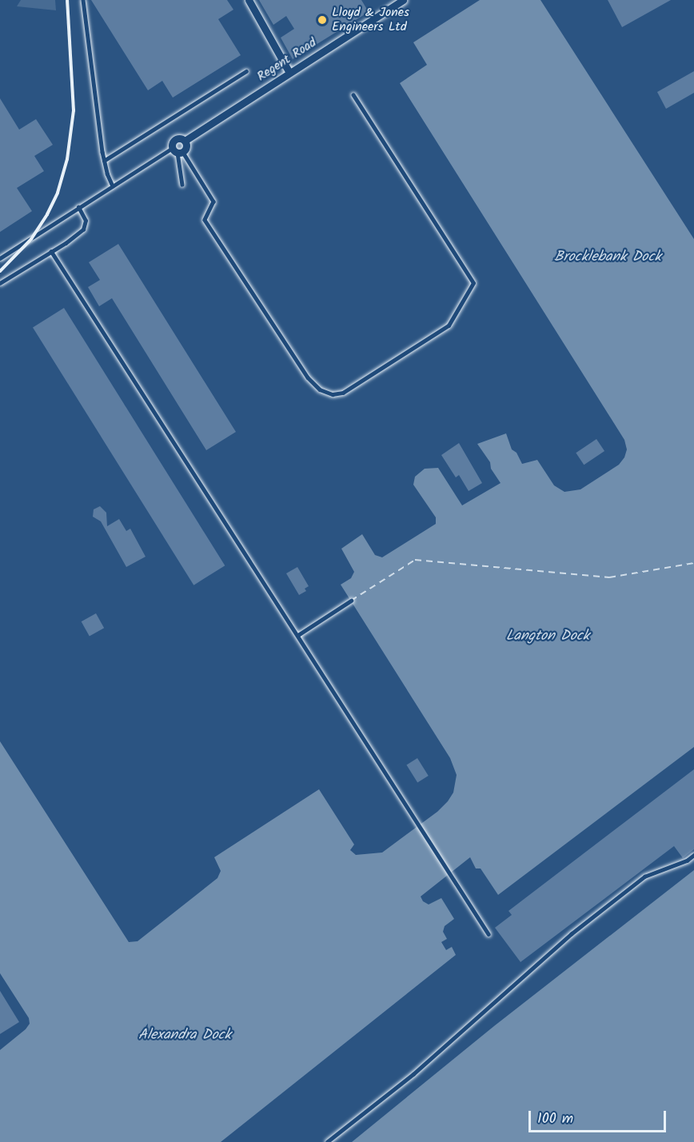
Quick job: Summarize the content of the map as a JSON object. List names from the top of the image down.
{
  "streets": {
    "street": ["Regent Road"]
  },
  "water": ["Brocklebank Dock", "Langton Dock", "Alexandra Dock"],
  "places": ["Lloyd & Jones Engineers Ltd"],
  "scale_bar": "100 m"
}
